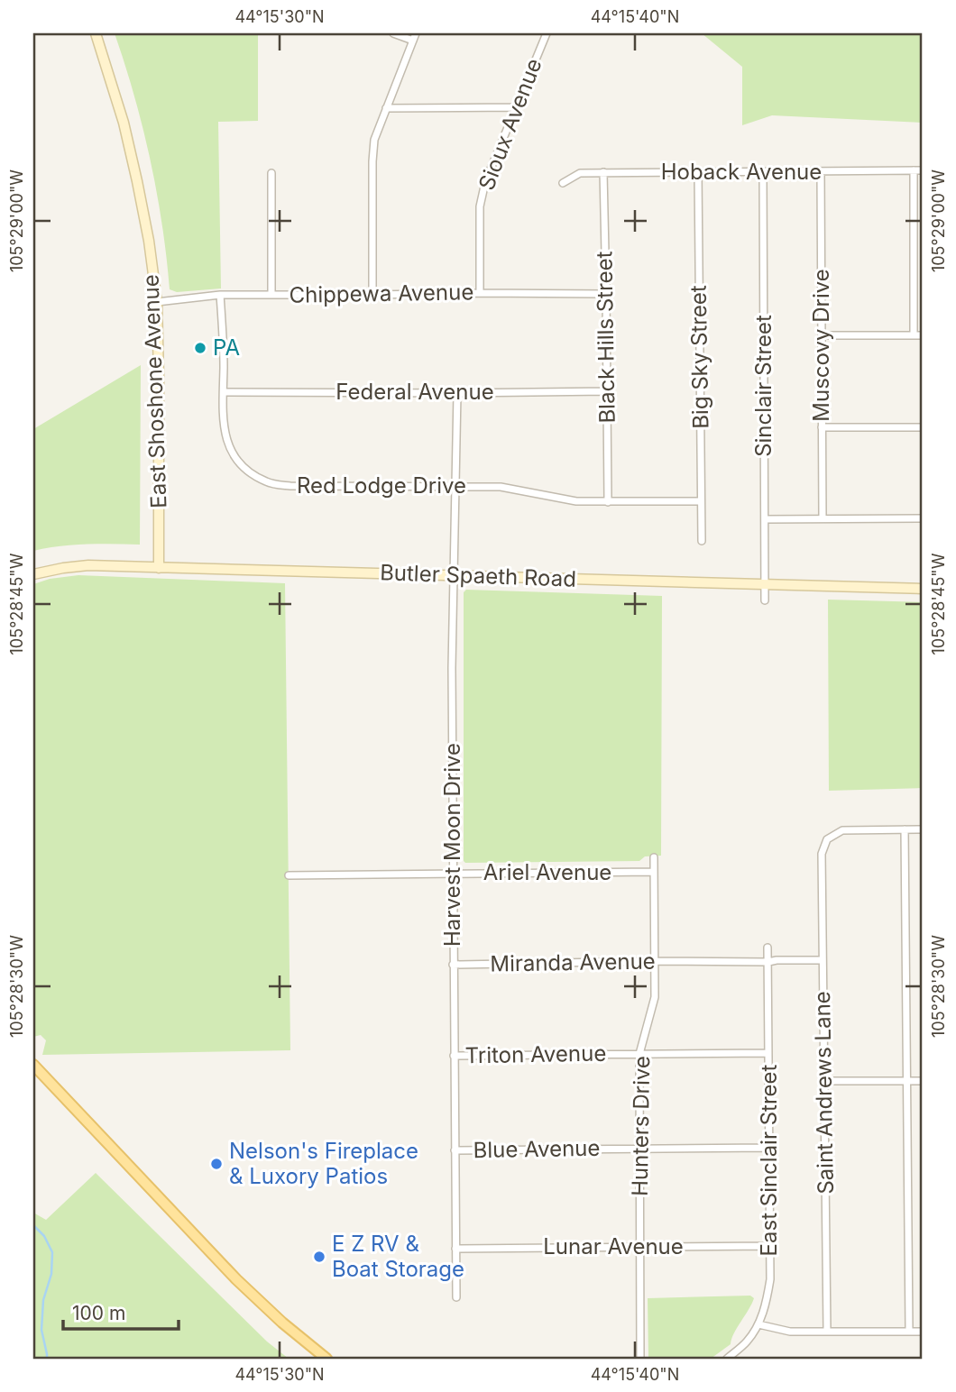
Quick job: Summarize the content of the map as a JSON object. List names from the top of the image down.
{
  "streets": {
    "main road": ["East Shoshone Avenue", "Butler Spaeth Road"],
    "street": [
      "Sioux Avenue",
      "Hoback Avenue",
      "Chippewa Avenue",
      "Black Hills Street",
      "Muscovy Drive",
      "Big Sky Street",
      "Sinclair Street",
      "Federal Avenue",
      "Red Lodge Drive",
      "Harvest Moon Drive",
      "Ariel Avenue",
      "Miranda Avenue",
      "Triton Avenue",
      "Saint Andrews Lane",
      "Hunters Drive",
      "Blue Avenue",
      "East Sinclair Street",
      "Lunar Avenue"
    ]
  },
  "crossings": [
    ["Sioux Avenue", "Chippewa Avenue"],
    ["Hoback Avenue", "Black Hills Street"],
    ["Hoback Avenue", "Muscovy Drive"],
    ["Hoback Avenue", "Big Sky Street"],
    ["Hoback Avenue", "Sinclair Street"],
    ["Chippewa Avenue", "Black Hills Street"],
    ["Chippewa Avenue", "East Shoshone Avenue"],
    ["Chippewa Avenue", "Red Lodge Drive"],
    ["Black Hills Street", "Federal Avenue"],
    ["Black Hills Street", "Red Lodge Drive"],
    ["Big Sky Street", "Red Lodge Drive"],
    ["Sinclair Street", "Butler Spaeth Road"],
    ["East Shoshone Avenue", "Butler Spaeth Road"],
    ["Federal Avenue", "Red Lodge Drive"],
    ["Federal Avenue", "Harvest Moon Drive"],
    ["Red Lodge Drive", "Harvest Moon Drive"],
    ["Butler Spaeth Road", "Harvest Moon Drive"],
    ["Harvest Moon Drive", "Ariel Avenue"],
    ["Harvest Moon Drive", "Miranda Avenue"],
    ["Harvest Moon Drive", "Triton Avenue"],
    ["Harvest Moon Drive", "Blue Avenue"],
    ["Harvest Moon Drive", "Lunar Avenue"],
    ["Ariel Avenue", "Hunters Drive"],
    ["Miranda Avenue", "Saint Andrews Lane"],
    ["Miranda Avenue", "Hunters Drive"],
    ["Miranda Avenue", "East Sinclair Street"],
    ["Triton Avenue", "Hunters Drive"],
    ["Triton Avenue", "East Sinclair Street"],
    ["Hunters Drive", "Blue Avenue"],
    ["Hunters Drive", "Lunar Avenue"],
    ["Blue Avenue", "East Sinclair Street"],
    ["East Sinclair Street", "Lunar Avenue"]
  ],
  "places": ["PA", "Nelson's Fireplace & Luxory Patios", "E Z RV & Boat Storage"],
  "scale_bar": "100 m",
  "coordinates": [
    "44°15'30\"N",
    "44°15'40\"N",
    "105°29'00\"W",
    "105°28'45\"W",
    "105°28'30\"W"
  ]
}
